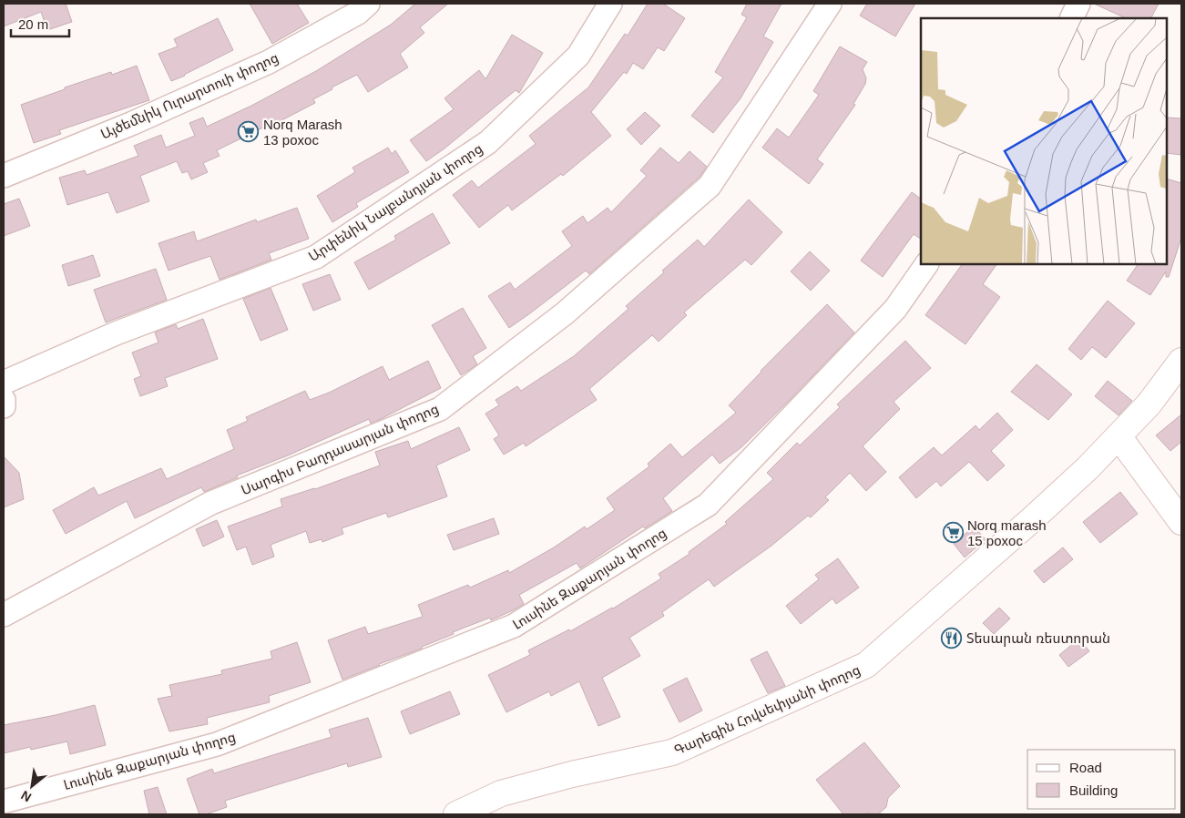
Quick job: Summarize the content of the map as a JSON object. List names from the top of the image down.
{
  "streets": {
    "main road": ["Գարեգին Հովսեփյանի փողոց"],
    "street": [
      "Այծեմնիկ Ուրարտուի փողոց",
      "Արփենիկ Նալբանդյան փողոց",
      "Սարգիս Բաղդասարյան փողոց",
      "Լուսինե Զաքարյան փողոց"
    ]
  },
  "places": {
    "supermarket": ["Norq Marash 13 poxoc", "Norq marash 15 poxoc"],
    "restaurant": ["Տեսարան ռեստորան"]
  },
  "legend": ["Road", "Building"],
  "scale_bar": "20 m",
  "north": "bottom left"
}
